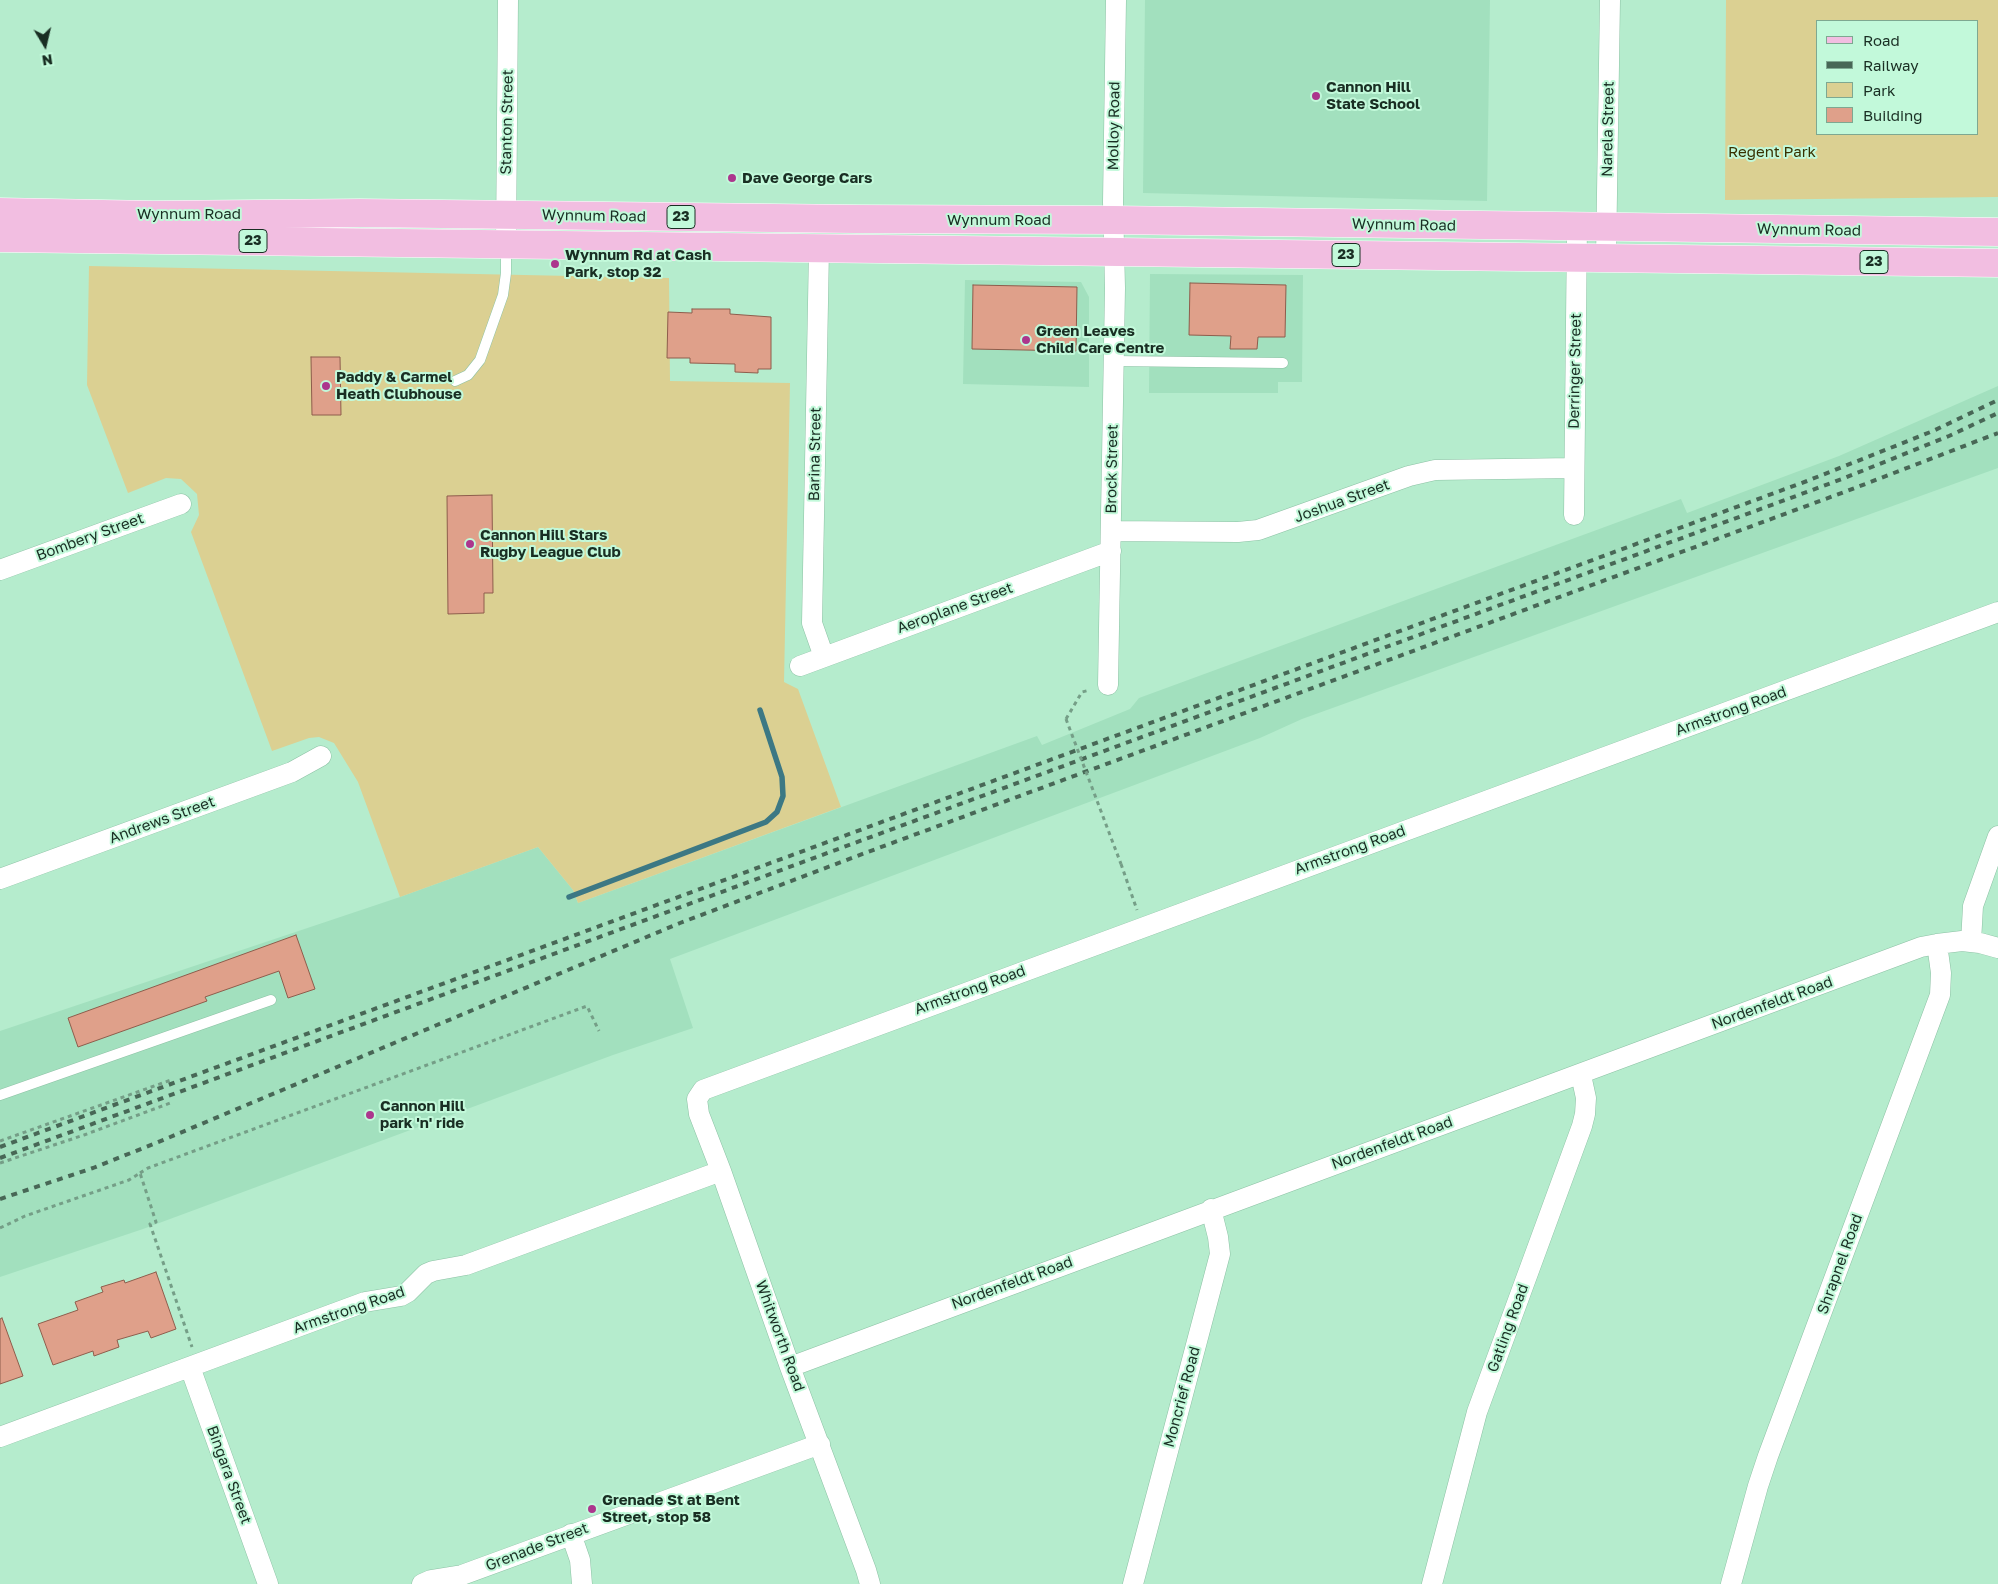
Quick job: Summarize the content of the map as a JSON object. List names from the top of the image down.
{
  "streets": {
    "main road": ["Wynnum Road", "23"],
    "street": [
      "Stanton Street",
      "Molloy Road",
      "Narela Street",
      "Derringer Street",
      "Barina Street",
      "Brock Street",
      "Joshua Street",
      "Bombery Street",
      "Aeroplane Street",
      "Armstrong Road",
      "Andrews Street",
      "Nordenfeldt Road",
      "Shrapnel Road",
      "Gatling Road",
      "Whitworth Road",
      "Moncrief Road",
      "Bingara Street",
      "Grenade Street"
    ]
  },
  "crossings": [
    ["Stanton Street", "Wynnum Road"],
    ["Molloy Road", "Wynnum Road"],
    ["Molloy Road", "Brock Street"],
    ["Narela Street", "Wynnum Road"],
    ["Wynnum Road", "Derringer Street"],
    ["Wynnum Road", "Barina Street"],
    ["Wynnum Road", "Brock Street"],
    ["Derringer Street", "Joshua Street"],
    ["Barina Street", "Aeroplane Street"],
    ["Brock Street", "Joshua Street"],
    ["Brock Street", "Aeroplane Street"],
    ["Armstrong Road", "Whitworth Road"],
    ["Armstrong Road", "Bingara Street"],
    ["Nordenfeldt Road", "Shrapnel Road"],
    ["Nordenfeldt Road", "Gatling Road"],
    ["Nordenfeldt Road", "Whitworth Road"],
    ["Nordenfeldt Road", "Moncrief Road"],
    ["Whitworth Road", "Grenade Street"]
  ],
  "parks": ["Regent Park"],
  "places": [
    "Cannon Hill State School",
    "Dave George Cars",
    "Wynnum Rd at Cash Park, stop 32",
    "Green Leaves Child Care Centre",
    "Paddy & Carmel Heath Clubhouse",
    "Cannon Hill Stars Rugby League Club",
    "Cannon Hill park 'n' ride",
    "Grenade St at Bent Street, stop 58"
  ],
  "legend": [
    "Road",
    "Railway",
    "Park",
    "Building"
  ],
  "north": "bottom"
}
